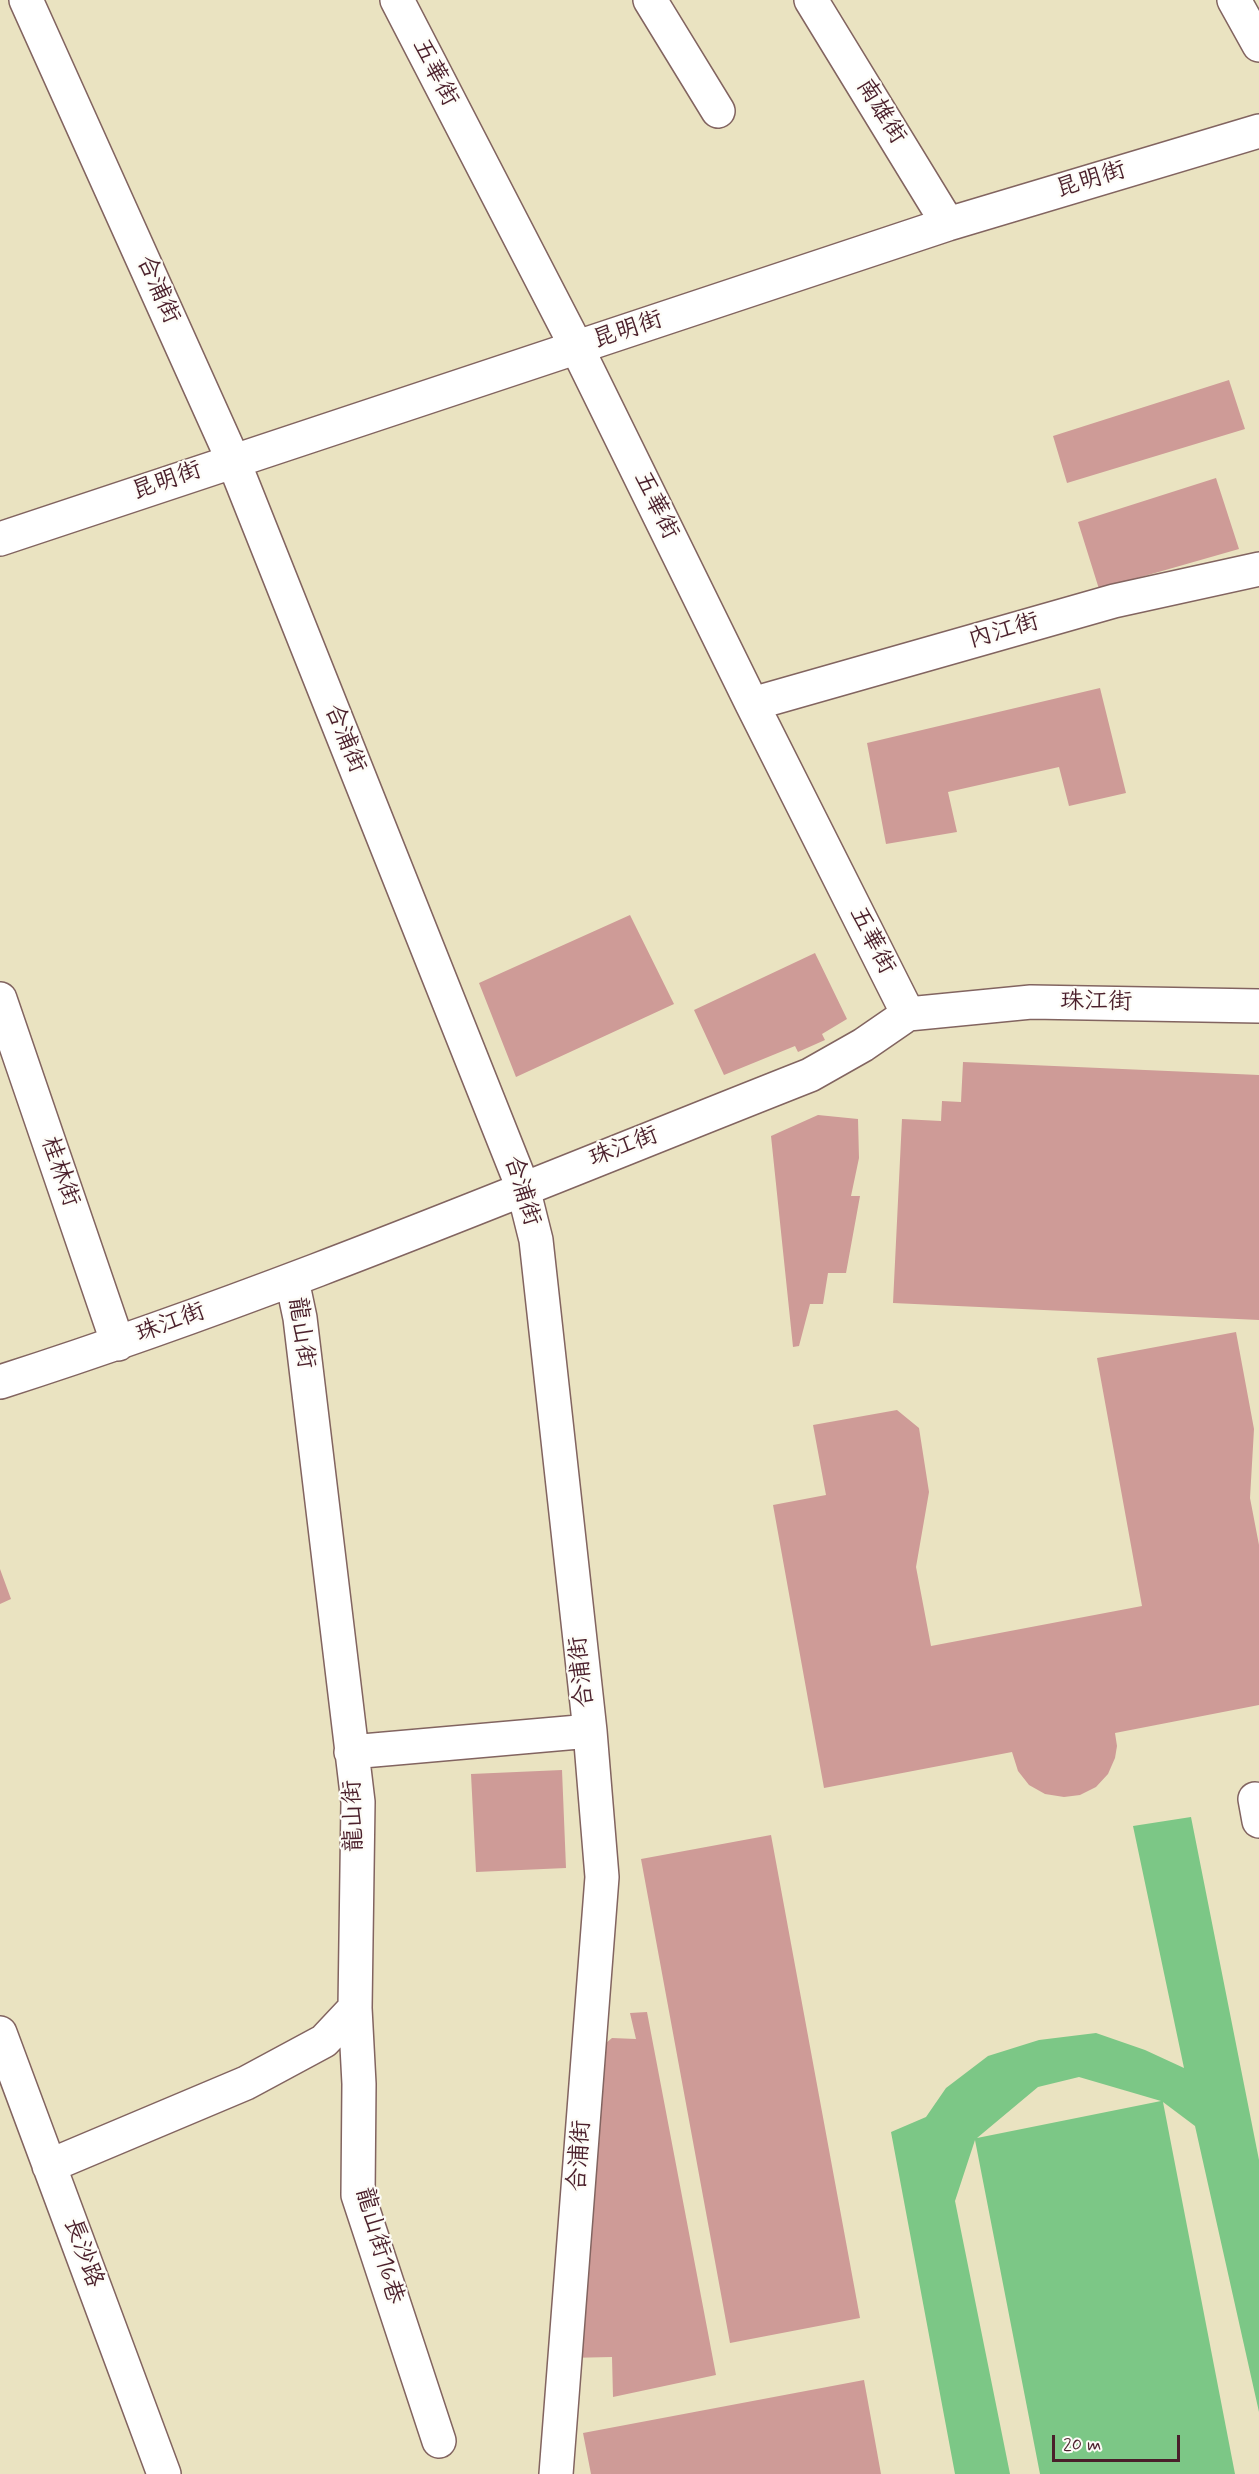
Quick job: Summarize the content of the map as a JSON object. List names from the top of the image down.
{
  "streets": {
    "street": [
      "五華街",
      "南雄街",
      "昆明街",
      "合浦街",
      "內江街",
      "珠江街",
      "桂林街",
      "龍山街",
      "龍山街16巷",
      "長沙路"
    ]
  },
  "crossings": [
    ["五華街", "昆明街"],
    ["五華街", "內江街"],
    ["五華街", "珠江街"],
    ["南雄街", "昆明街"],
    ["昆明街", "合浦街"],
    ["合浦街", "珠江街"],
    ["珠江街", "桂林街"],
    ["珠江街", "龍山街"],
    ["龍山街", "龍山街16巷"]
  ],
  "scale_bar": "20 m"
}
